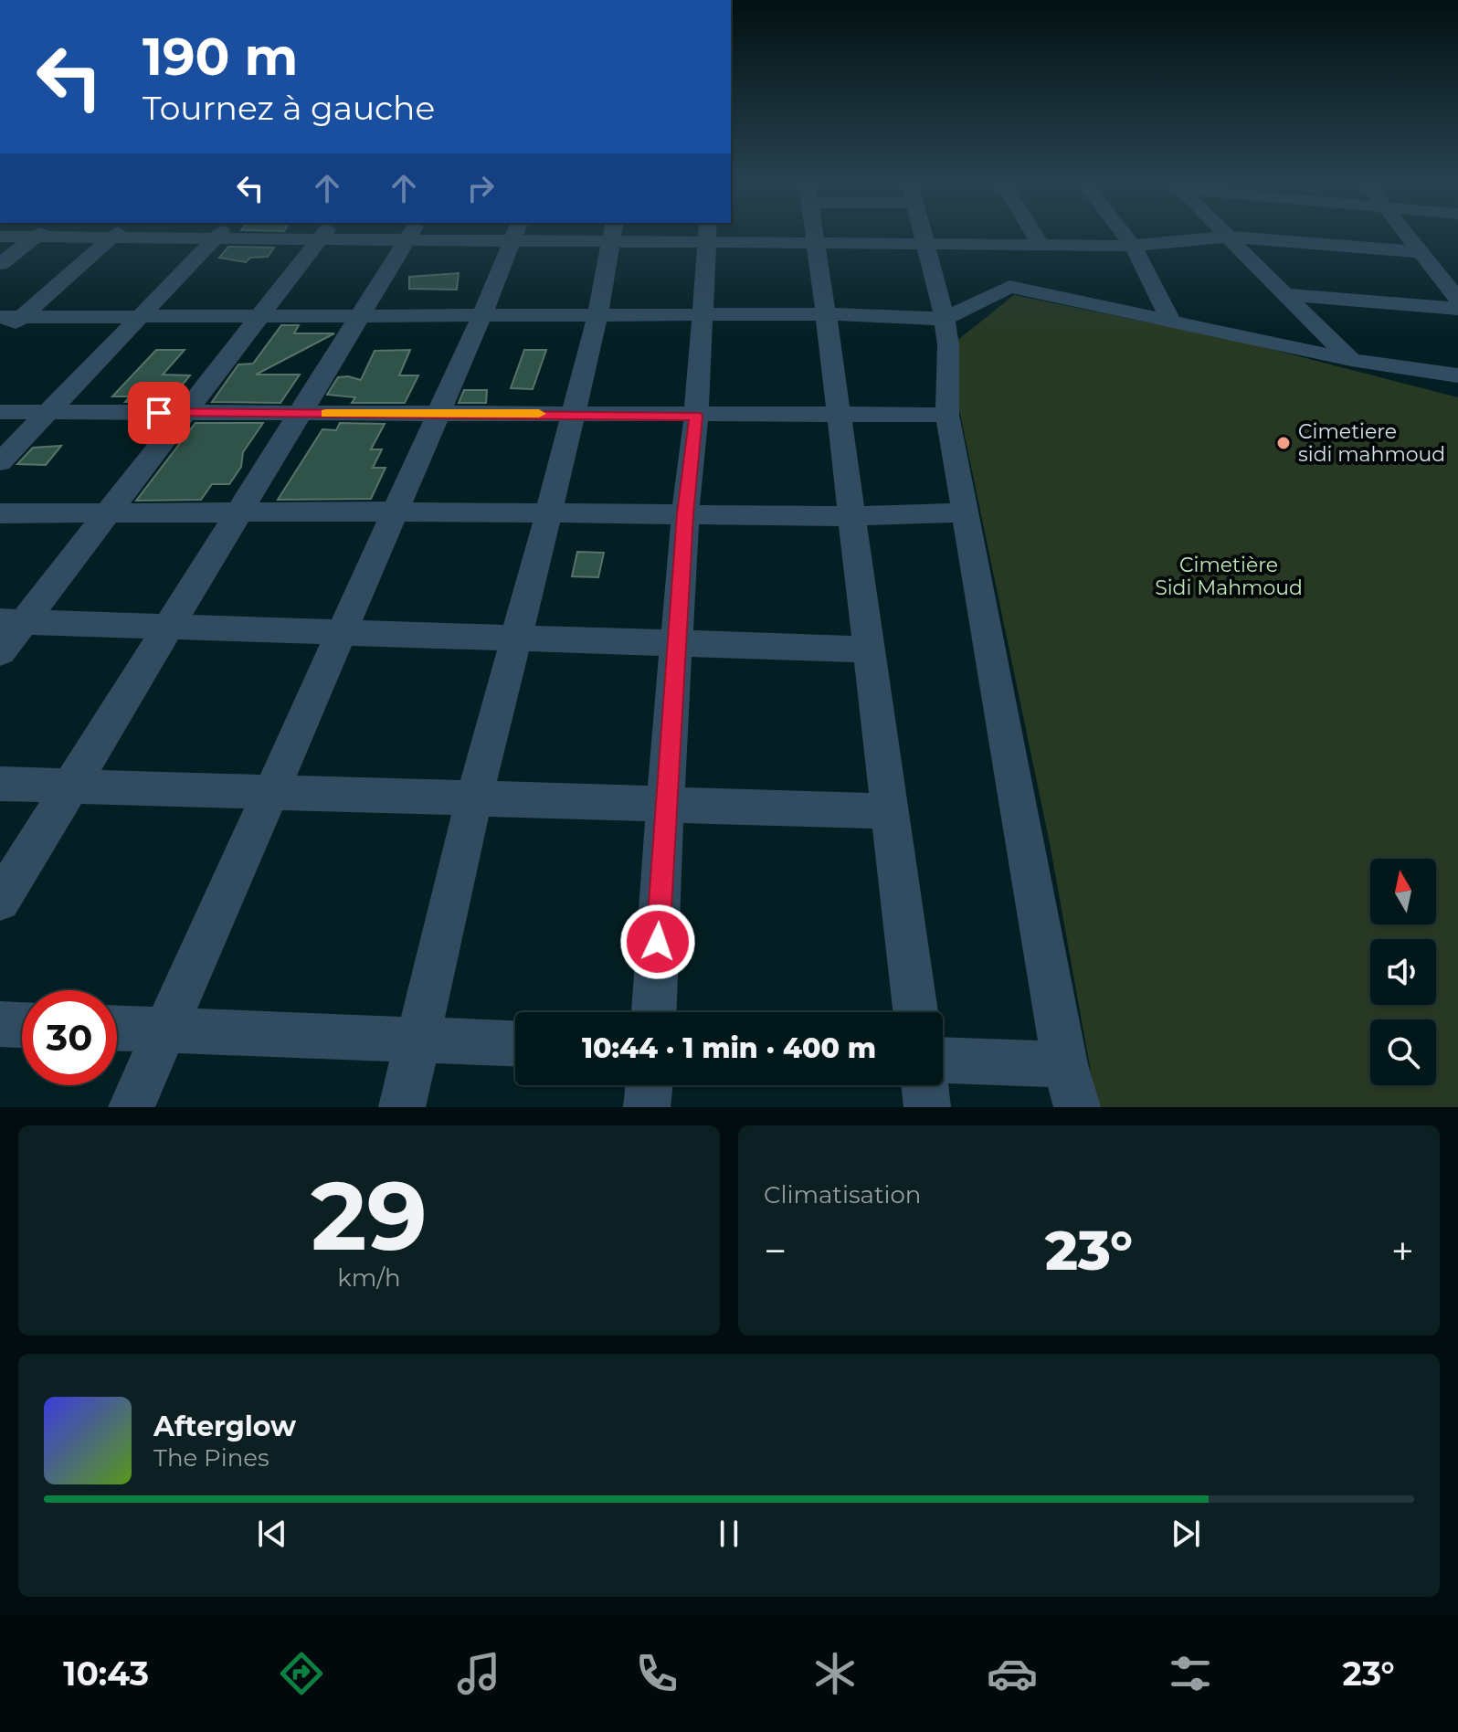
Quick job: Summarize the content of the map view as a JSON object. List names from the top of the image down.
{
  "parks": ["Cimetière Sidi Mahmoud"],
  "places": ["Cimetiere sidi mahmoud"],
  "north": "top",
  "page": {
    "turn": ["190 m", "Tournez à gauche"],
    "limit": "30",
    "trip": "10:44 · 1 min · 400 m",
    "tile": [
      ["29", "km/h"],
      "Climatisation"
    ],
    "heat": ["−", "23°", "+"],
    "song": ["Afterglow", "The Pines"],
    "tabs": ["10:43", "23°"]
  }
}
